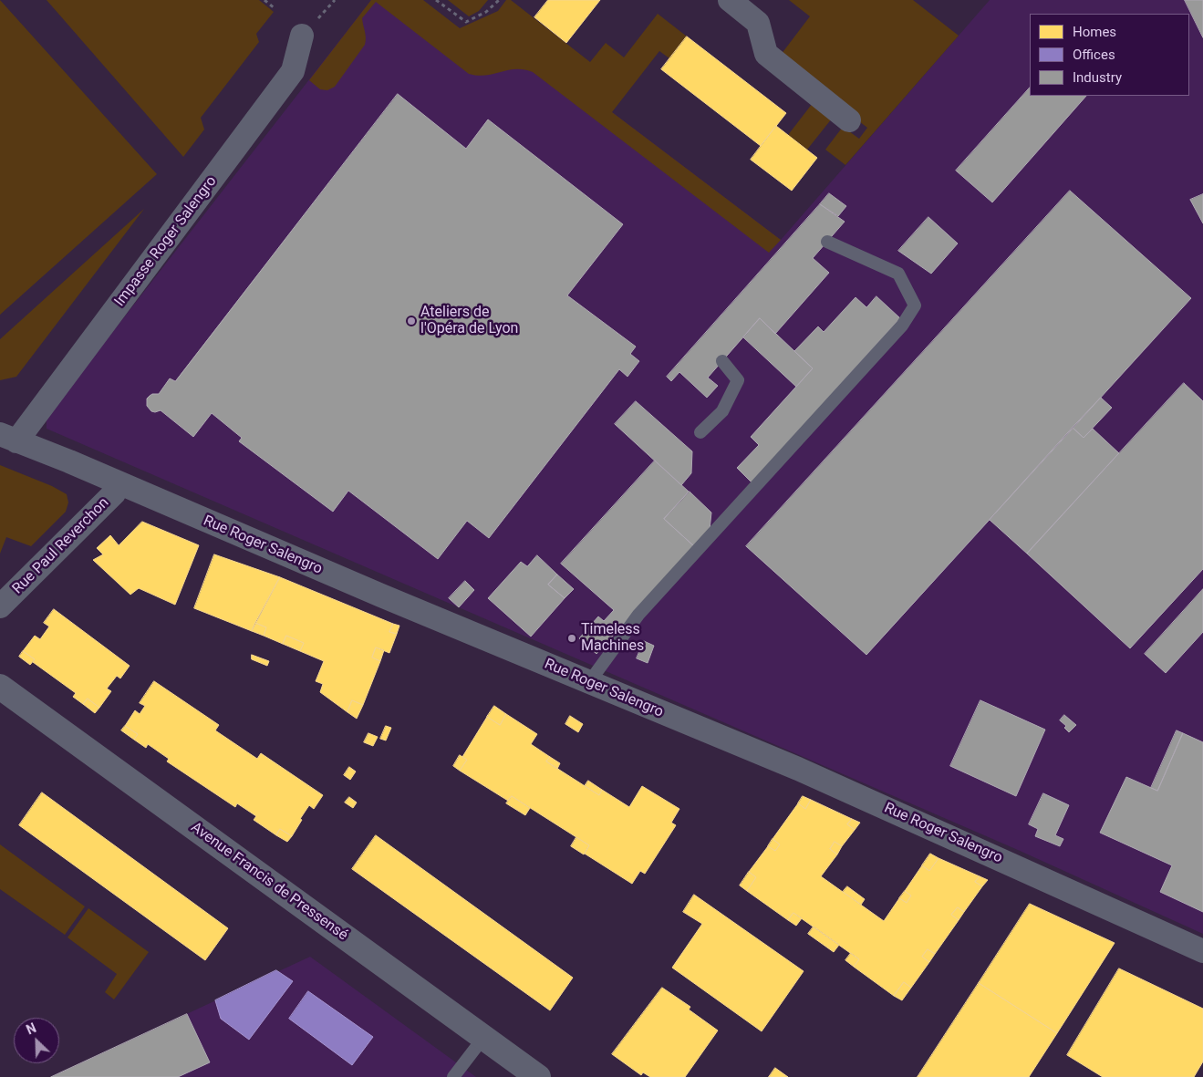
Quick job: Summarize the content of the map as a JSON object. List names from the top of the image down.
{
  "streets": {
    "street": [
      "Impasse Roger Salengro",
      "Rue Roger Salengro",
      "Rue Paul Reverchon",
      "Avenue Francis de Pressensé"
    ]
  },
  "crossings": [
    ["Impasse Roger Salengro", "Rue Roger Salengro"],
    ["Rue Roger Salengro", "Rue Paul Reverchon"]
  ],
  "places": ["Ateliers de l'Opéra de Lyon", "Timeless Machines"],
  "legend": ["Homes", "Offices", "Industry"],
  "north": "top left"
}
